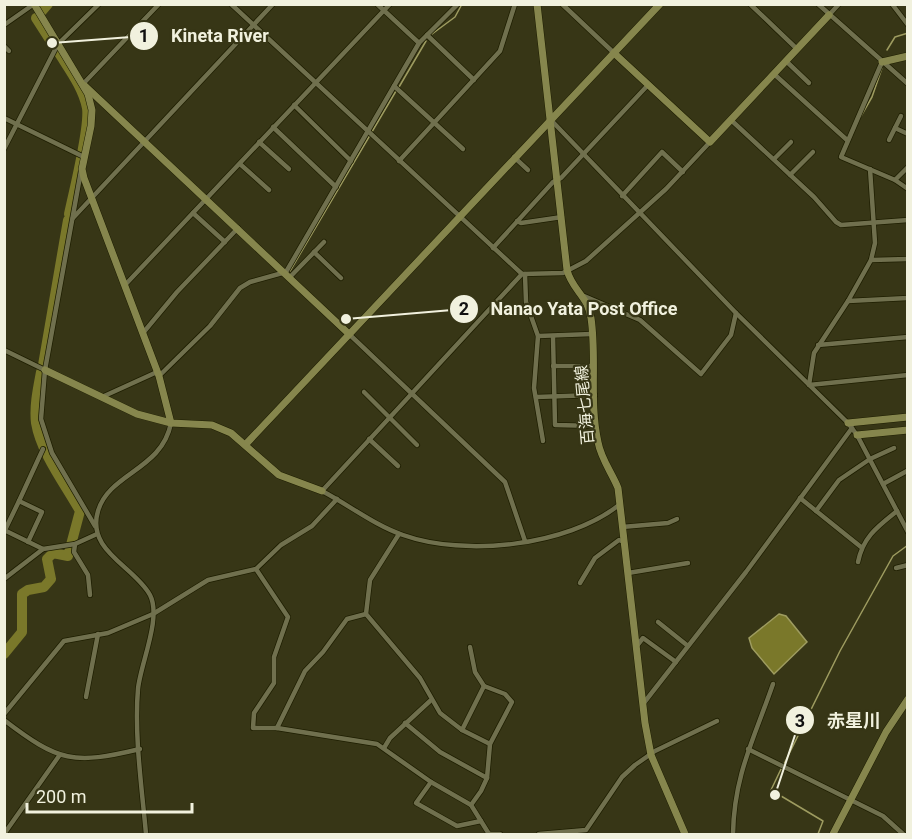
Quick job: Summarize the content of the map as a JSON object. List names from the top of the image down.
{
  "streets": {
    "street": ["百海七尾線"]
  },
  "places": ["Kineta River", "Nanao Yata Post Office", "赤星川"],
  "scale_bar": "200 m"
}
